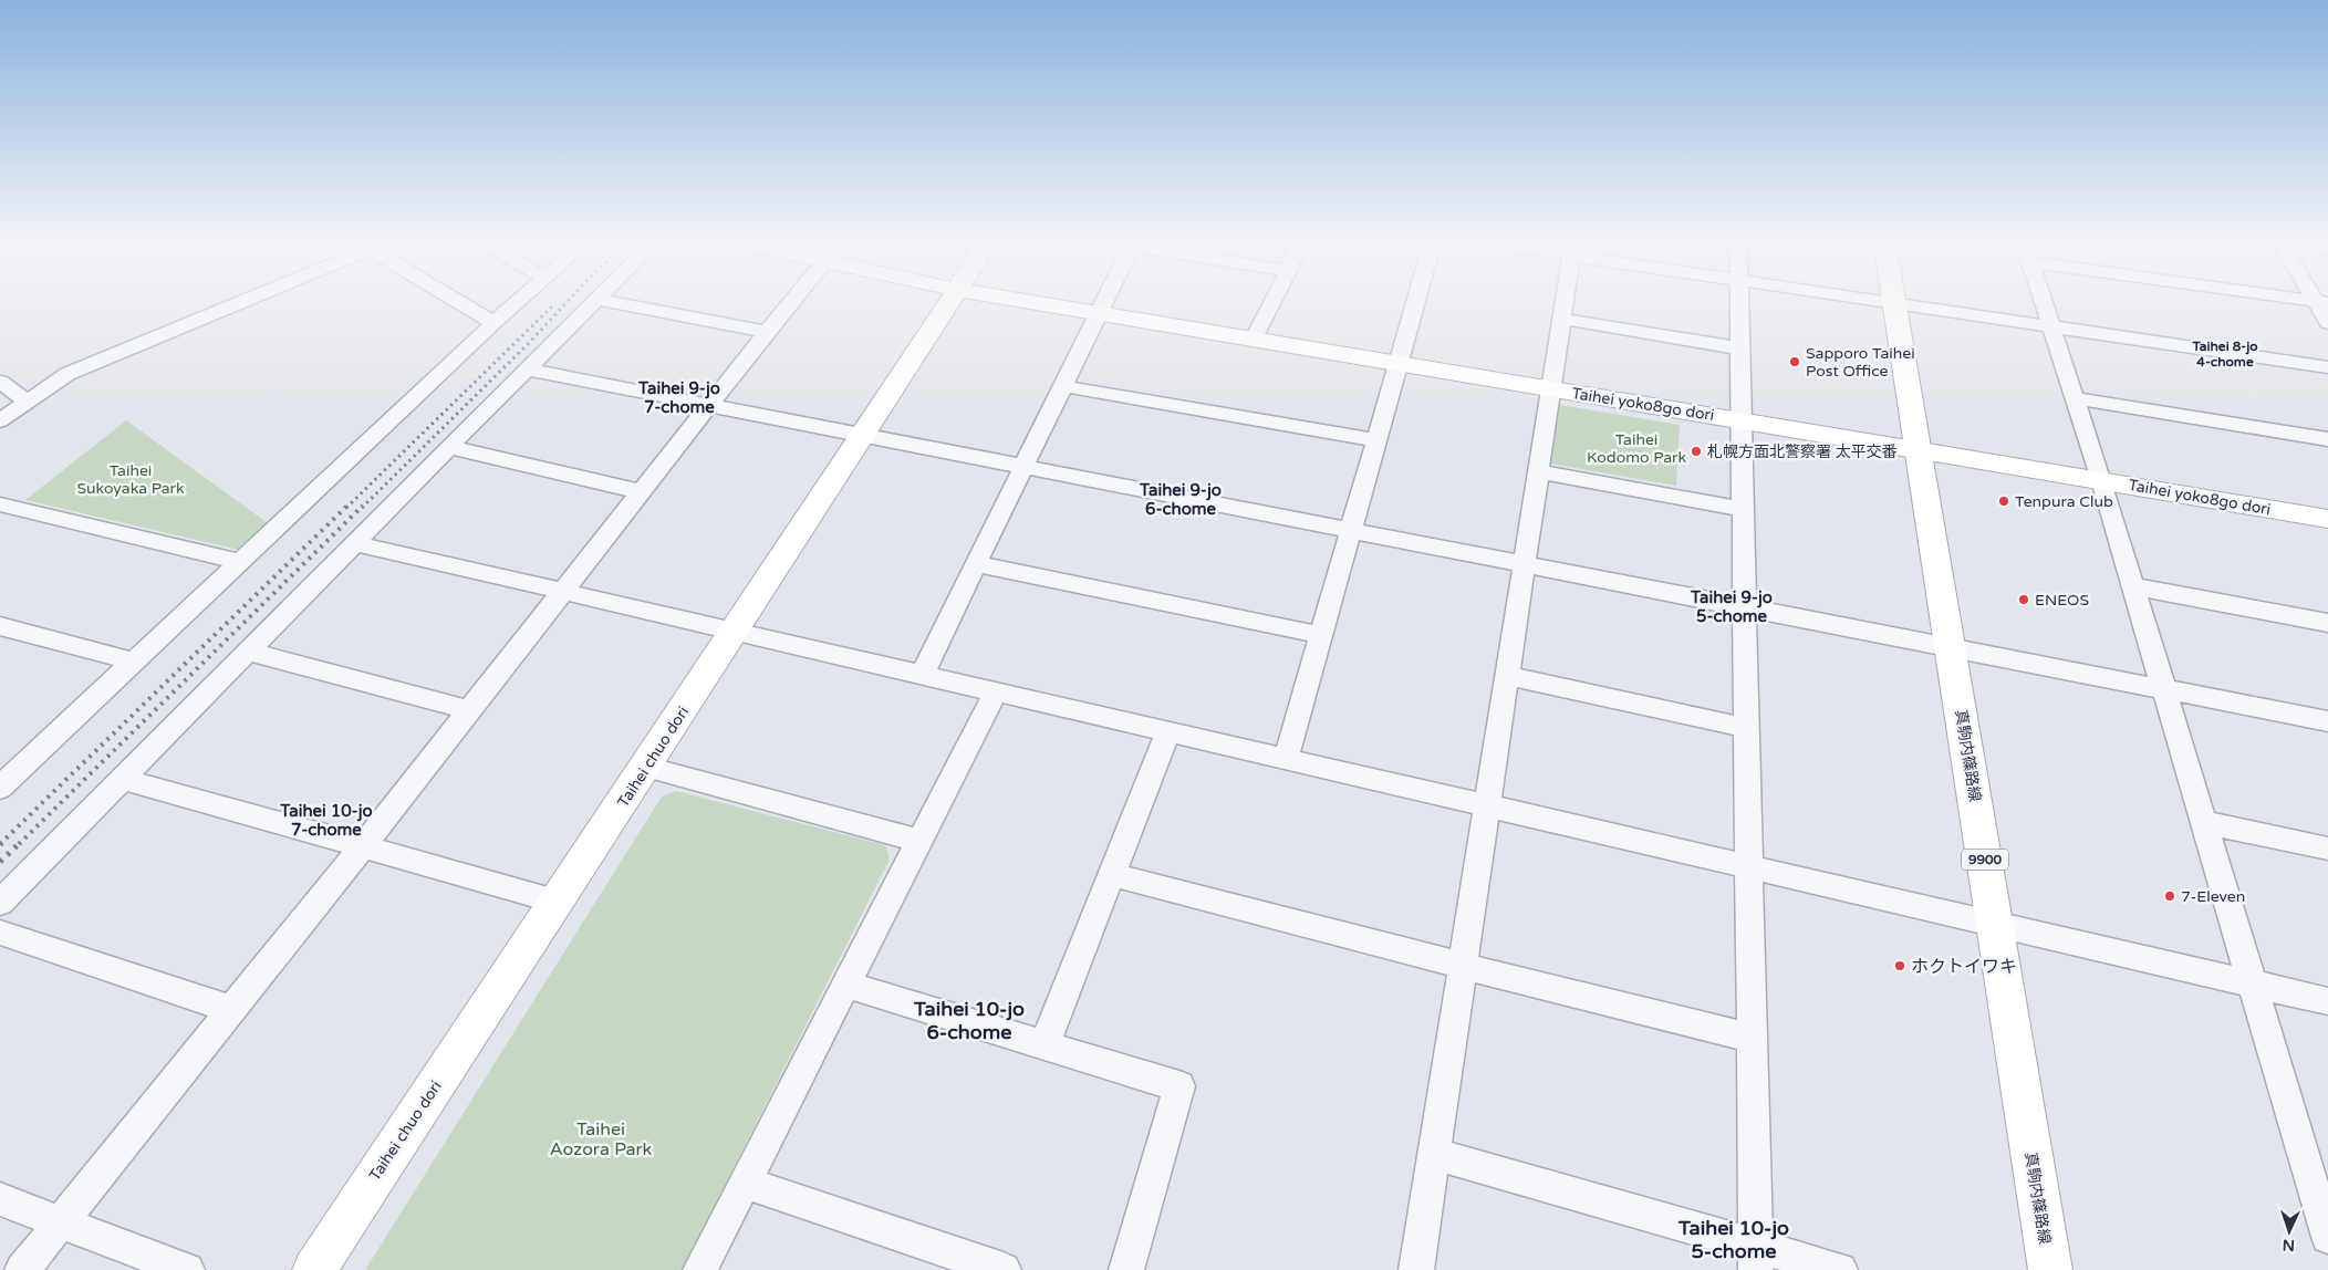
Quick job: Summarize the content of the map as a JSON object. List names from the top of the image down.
{
  "streets": {
    "street": [
      "Taihei yoko8go dori",
      "真駒内篠路線",
      "Taihei chuo dori",
      "9900"
    ]
  },
  "crossings": [
    ["Taihei yoko8go dori", "真駒内篠路線"]
  ],
  "districts": [
    "Taihei 8-jo 4-chome",
    "Taihei 9-jo 7-chome",
    "Taihei 9-jo 6-chome",
    "Taihei 9-jo 5-chome",
    "Taihei 10-jo 7-chome",
    "Taihei 10-jo 6-chome",
    "Taihei 10-jo 5-chome"
  ],
  "parks": ["Taihei Kodomo Park", "Taihei Sukoyaka Park", "Taihei Aozora Park"],
  "places": [
    "Sapporo Taihei Post Office",
    "札幌方面北警察署 太平交番",
    "Tenpura Club",
    "ENEOS",
    "7-Eleven",
    "ホクトイワキ"
  ],
  "north": "bottom"
}
